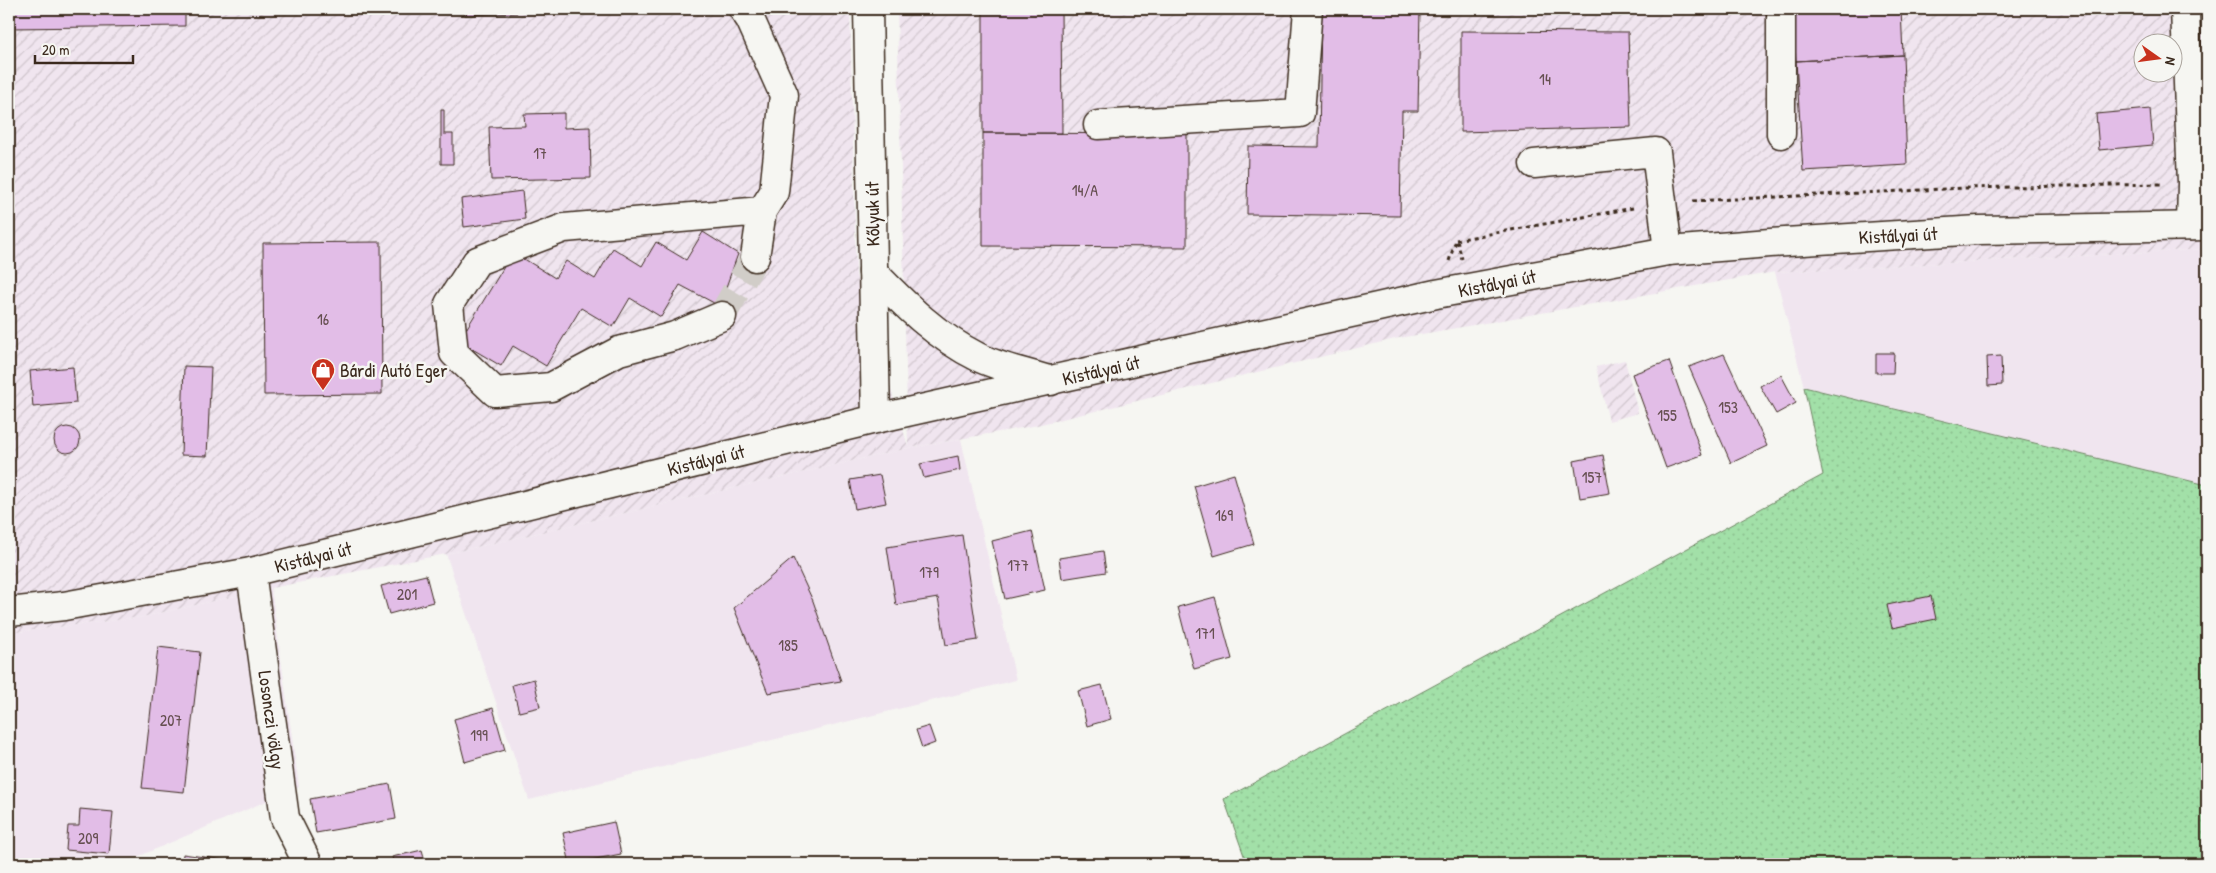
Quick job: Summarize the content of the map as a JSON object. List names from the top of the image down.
{
  "streets": {
    "main road": ["Kőlyuk út", "Kistályai út", "Losonczi völgy"]
  },
  "crossings": [
    ["Kőlyuk út", "Kistályai út"],
    ["Kistályai út", "Losonczi völgy"]
  ],
  "places": {
    "shop": ["Bárdi Autó Eger"]
  },
  "house_numbers": [
    "14",
    "17",
    "14/A",
    "16",
    "153",
    "155",
    "157",
    "169",
    "177",
    "179",
    "201",
    "171",
    "185",
    "207",
    "199",
    "209"
  ],
  "scale_bar": "20 m",
  "north": "right"
}
